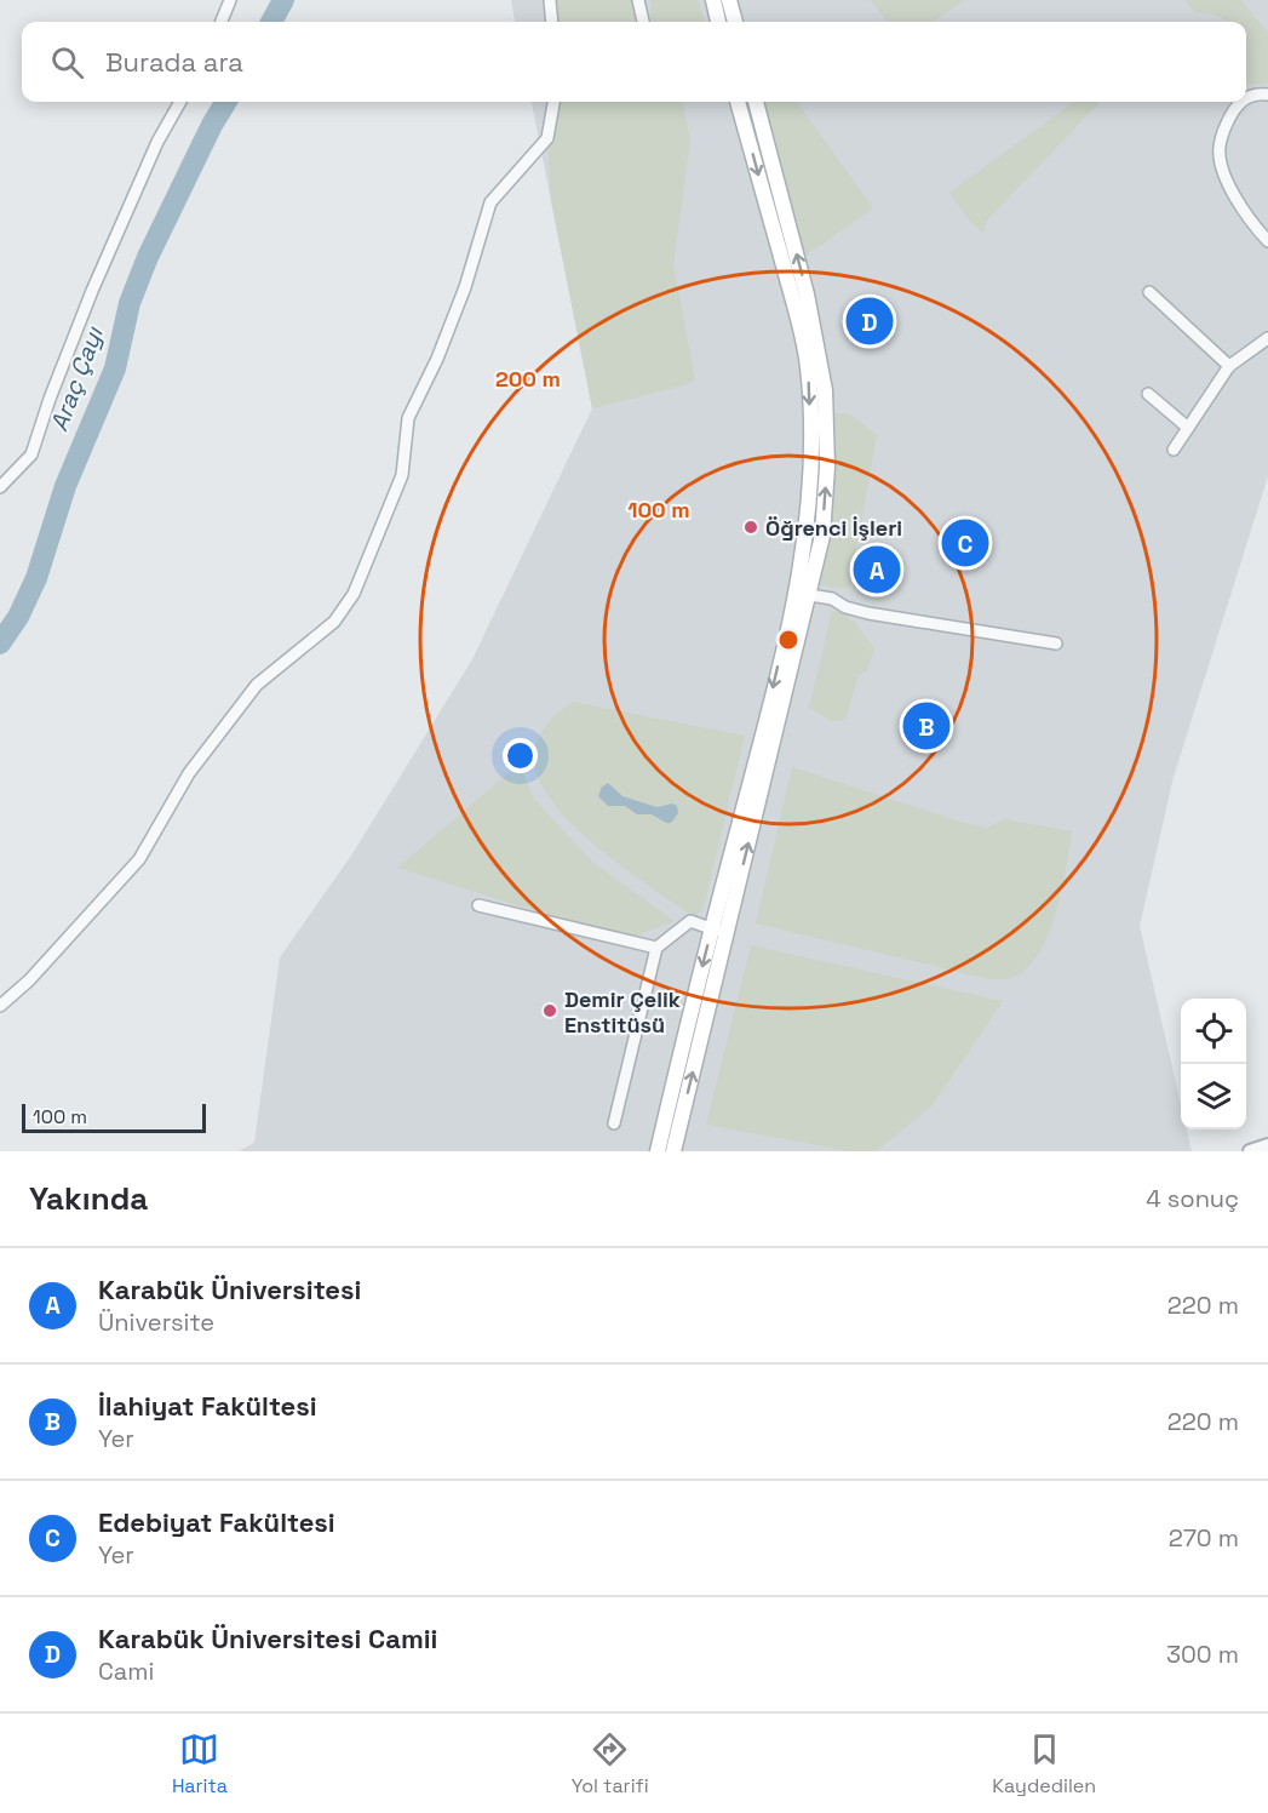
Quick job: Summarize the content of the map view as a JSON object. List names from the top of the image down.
{
  "water": ["Araç Çayı"],
  "places": ["Öğrenci İşleri", "Demir Çelik Enstitüsü"],
  "scale_bar": "100 m",
  "page": {
    "search": "Burada ara",
    "pins": [
      "D",
      "C",
      "A",
      "B"
    ],
    "scale": "100 m",
    "heading": ["Yakında", "4 sonuç"],
    "list": [
      {
        "mark": "A",
        "name": "Karabük Üniversitesi",
        "note": "Üniversite",
        "value": "220 m"
      },
      {
        "mark": "B",
        "name": "İlahiyat Fakültesi",
        "note": "Yer",
        "value": "220 m"
      },
      {
        "mark": "C",
        "name": "Edebiyat Fakültesi",
        "note": "Yer",
        "value": "270 m"
      },
      {
        "mark": "D",
        "name": "Karabük Üniversitesi Camii",
        "note": "Cami",
        "value": "300 m"
      }
    ],
    "nav": ["Harita", "Yol tarifi", "Kaydedilen"]
  },
  "rings": ["200 m", "100 m"]
}
